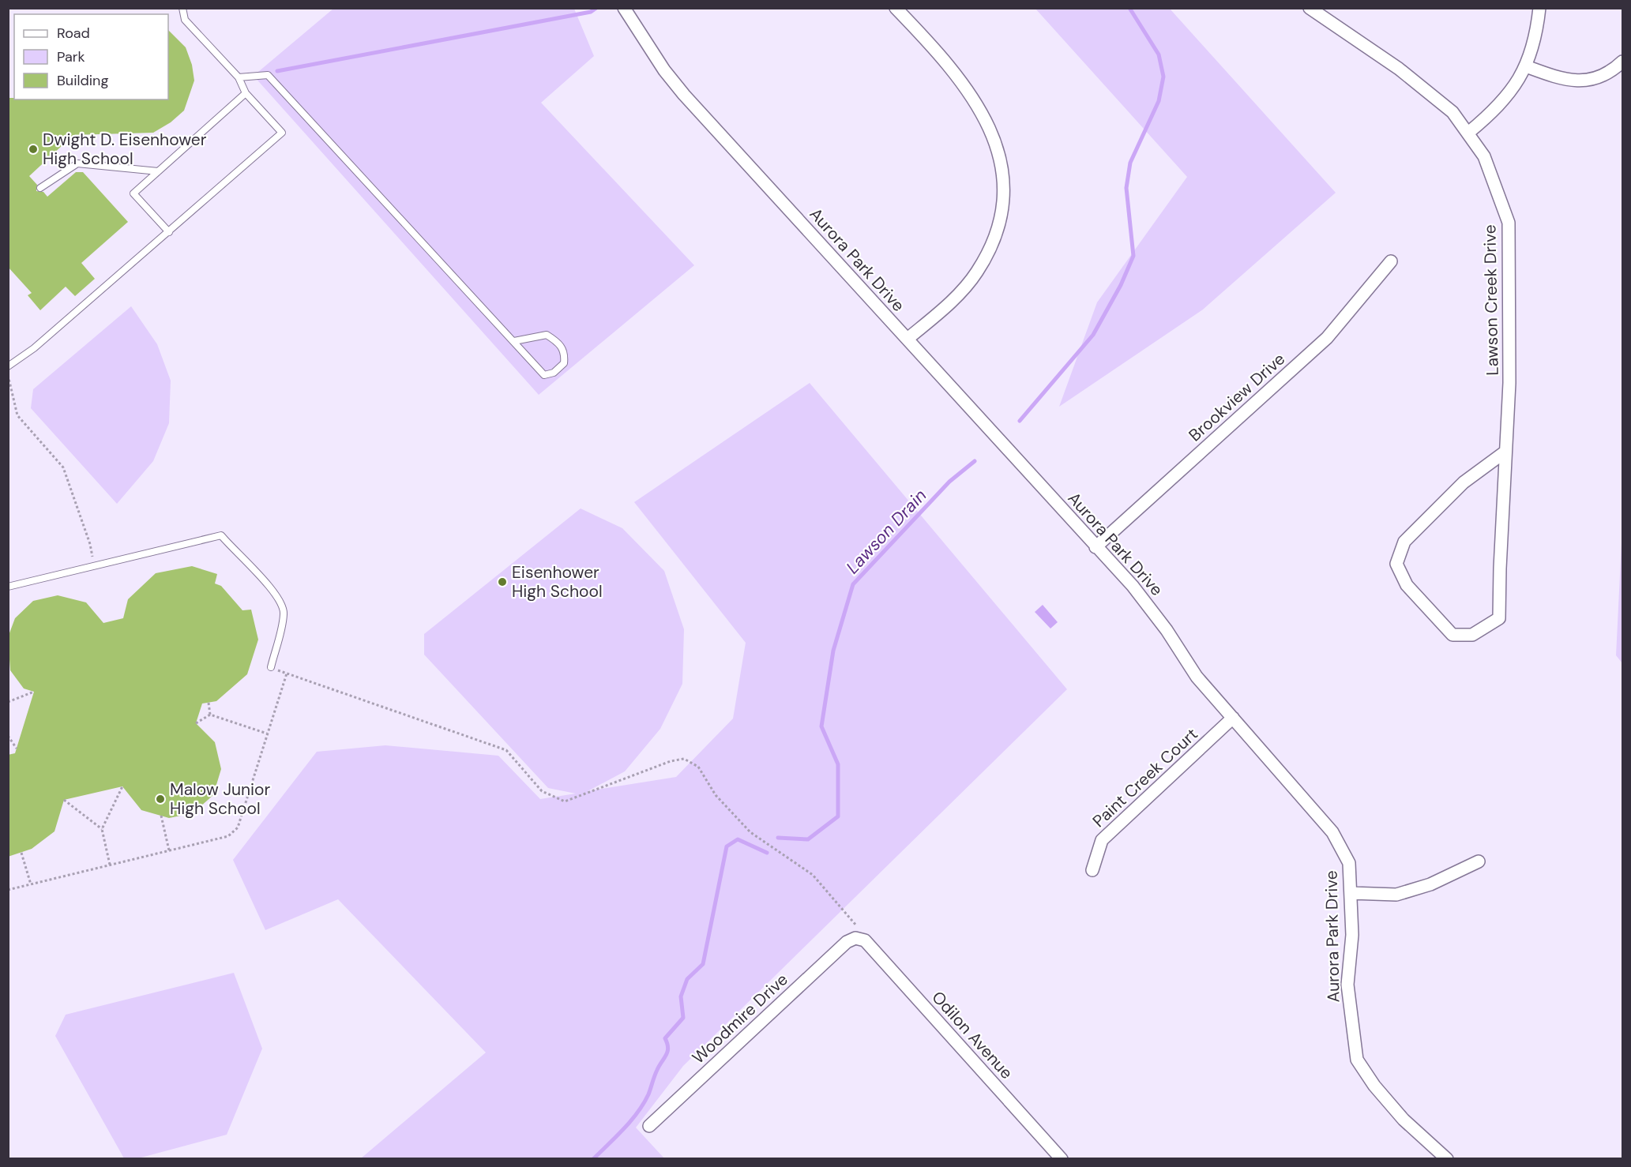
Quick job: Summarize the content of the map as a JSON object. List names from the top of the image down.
{
  "streets": {
    "street": [
      "Aurora Park Drive",
      "Lawson Creek Drive",
      "Brookview Drive",
      "Paint Creek Court",
      "Woodmire Drive",
      "Odilon Avenue"
    ]
  },
  "crossings": [
    ["Aurora Park Drive", "Brookview Drive"],
    ["Aurora Park Drive", "Paint Creek Court"],
    ["Woodmire Drive", "Odilon Avenue"]
  ],
  "water": ["Lawson Drain"],
  "places": ["Dwight D. Eisenhower High School", "Eisenhower High School", "Malow Junior High School"],
  "legend": ["Road", "Park", "Building"]
}
